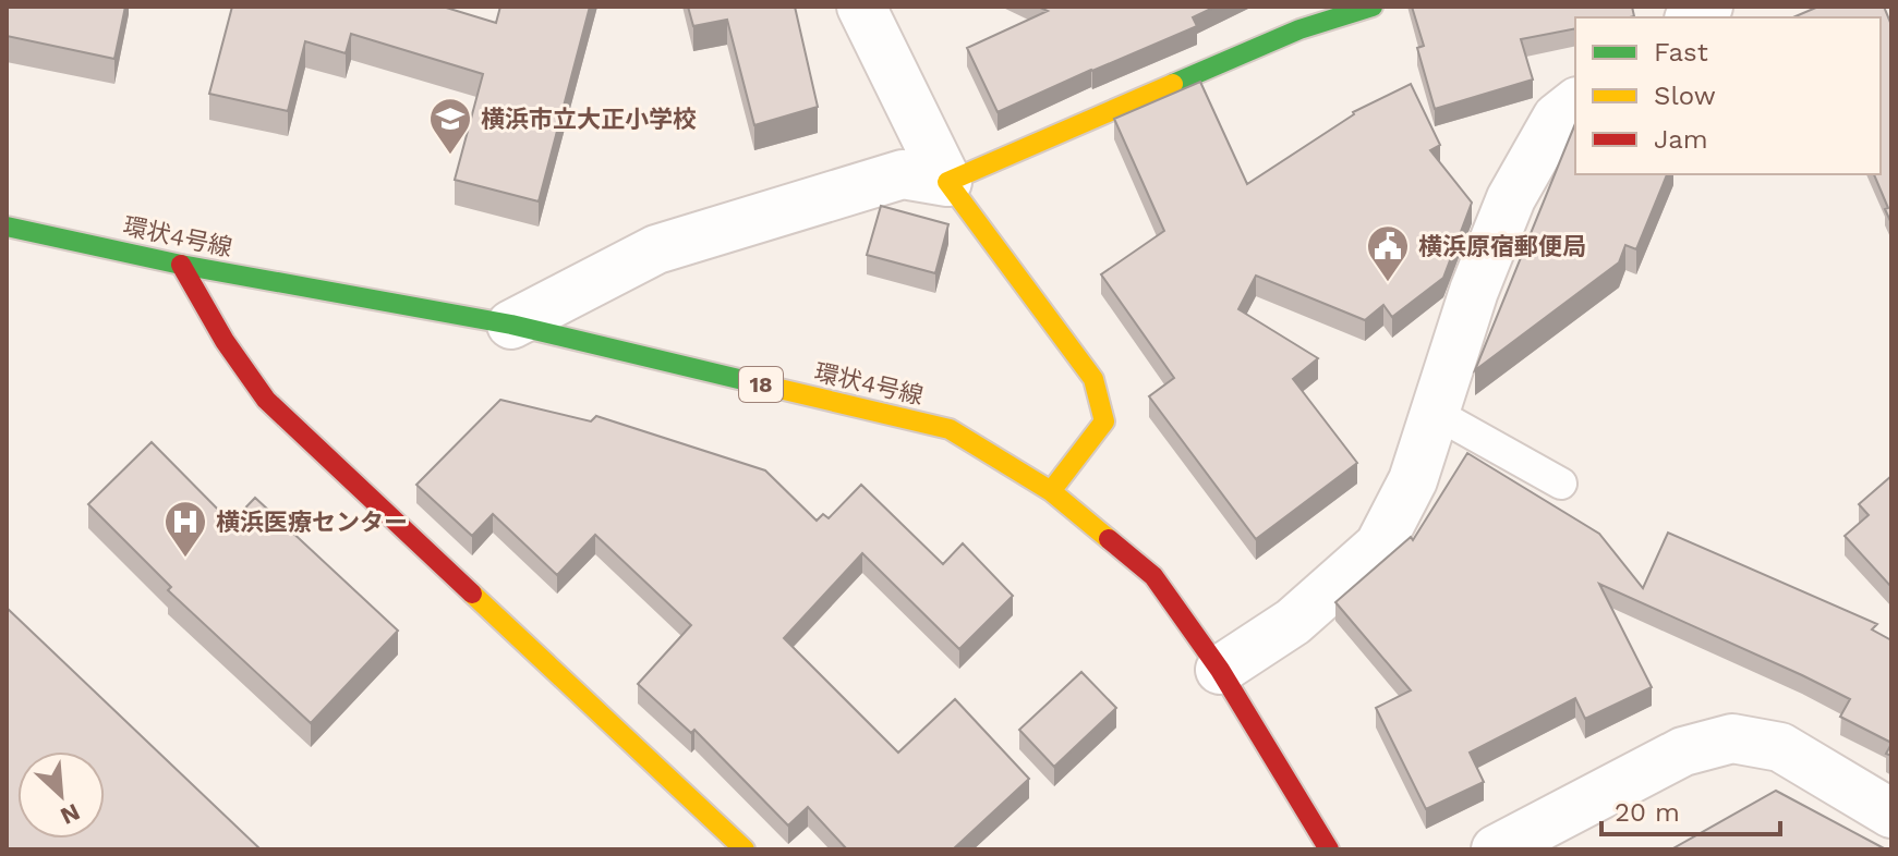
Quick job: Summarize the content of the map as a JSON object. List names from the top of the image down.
{
  "streets": {
    "street": ["環状4号線", "18"]
  },
  "places": {
    "school or university": ["横浜市立大正小学校"],
    "public building": ["横浜原宿郵便局"],
    "hospital": ["横浜医療センター"]
  },
  "legend": ["Fast", "Slow", "Jam"],
  "scale_bar": "20 m",
  "north": "bottom right"
}
